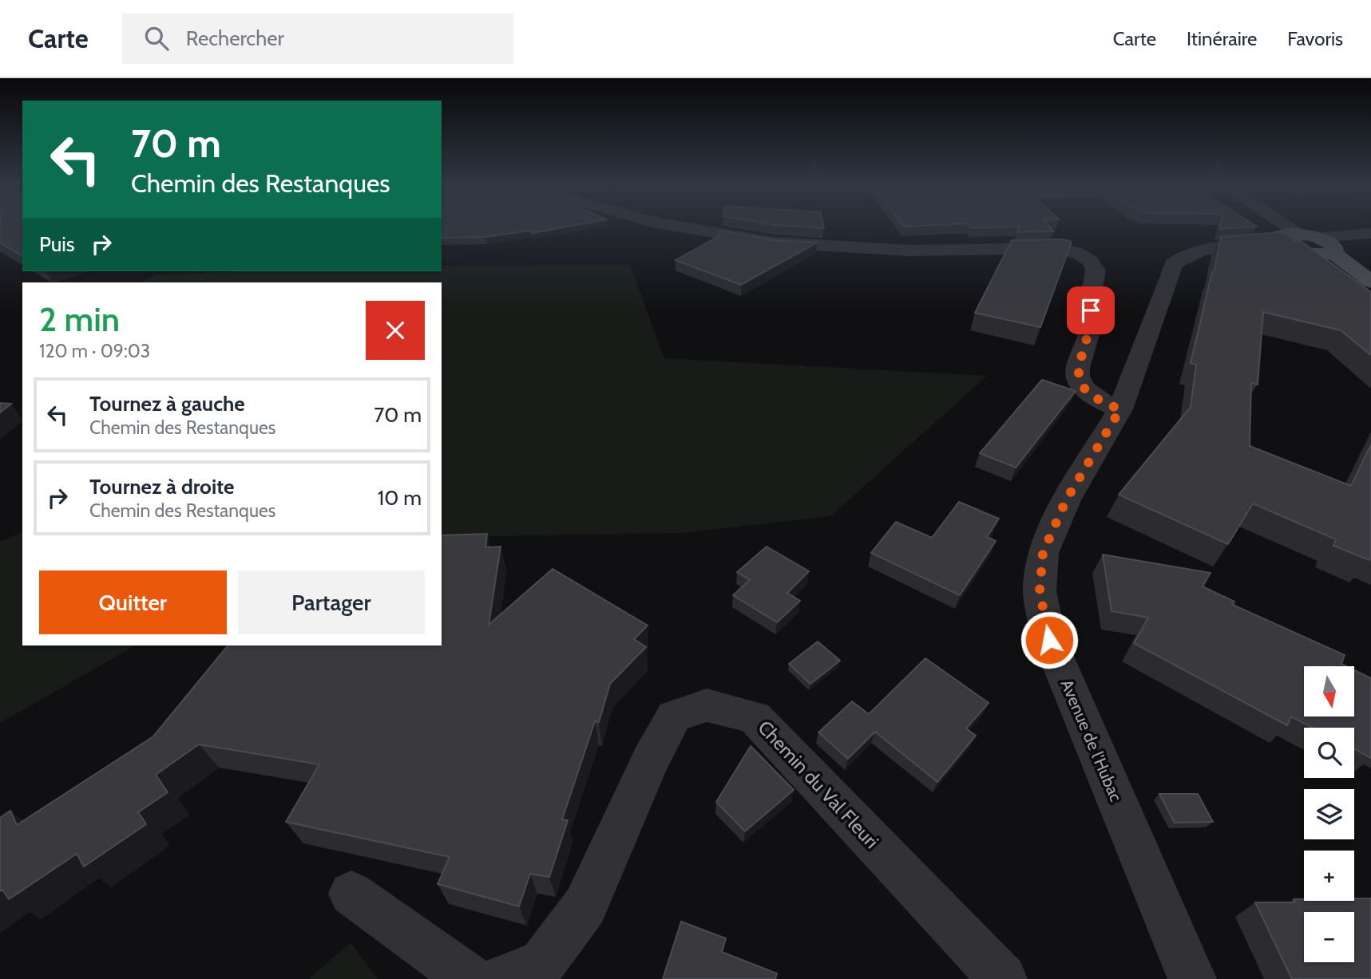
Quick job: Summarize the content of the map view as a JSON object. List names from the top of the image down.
{
  "streets": {
    "street": ["Avenue de l'Hubac", "Chemin du Val Fleuri"]
  },
  "north": "bottom",
  "page": {
    "header": "Carte",
    "search": "Rechercher",
    "nav": ["Carte", "Itinéraire", "Favoris"],
    "turn": ["70 m", "Chemin des Restanques"],
    "then": "Puis",
    "heading": ["2 min", "120 m · 09:03"],
    "list": [
      {
        "name": "Tournez à gauche",
        "note": "Chemin des Restanques",
        "value": "70 m"
      },
      {
        "name": "Tournez à droite",
        "note": "Chemin des Restanques",
        "value": "10 m"
      }
    ],
    "buttons": ["Quitter", "Partager"],
    "map_buttons": ["+", "−"]
  }
}
